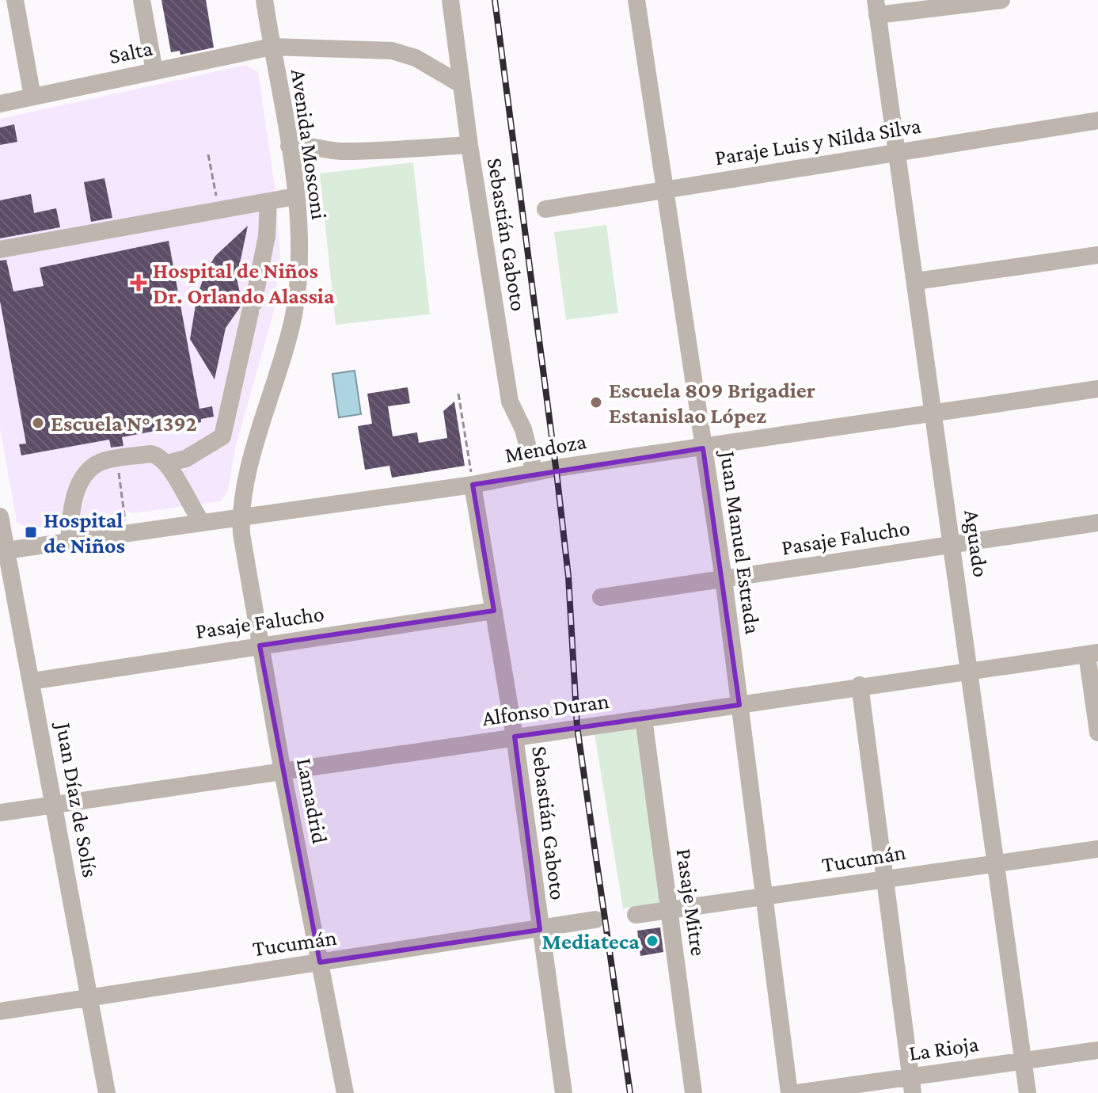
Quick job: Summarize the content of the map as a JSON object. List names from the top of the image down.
{
  "streets": {
    "street": [
      "Salta",
      "Paraje Luis y Nilda Silva",
      "Avenida Mosconi",
      "Sebastián Gaboto",
      "Mendoza",
      "Pasaje Falucho",
      "Juan Manuel Estrada",
      "Aguado",
      "Alfonso Duran",
      "Juan Díaz de Solís",
      "Lamadrid",
      "Tucumán",
      "Pasaje Mitre",
      "La Rioja"
    ]
  },
  "crossings": [
    ["Salta", "Avenida Mosconi"],
    ["Salta", "Sebastián Gaboto"],
    ["Paraje Luis y Nilda Silva", "Juan Manuel Estrada"],
    ["Paraje Luis y Nilda Silva", "Aguado"],
    ["Avenida Mosconi", "Mendoza"],
    ["Avenida Mosconi", "Lamadrid"],
    ["Sebastián Gaboto", "Mendoza"],
    ["Sebastián Gaboto", "Pasaje Falucho"],
    ["Sebastián Gaboto", "Alfonso Duran"],
    ["Sebastián Gaboto", "Tucumán"],
    ["Mendoza", "Juan Manuel Estrada"],
    ["Mendoza", "Aguado"],
    ["Mendoza", "Juan Díaz de Solís"],
    ["Mendoza", "Lamadrid"],
    ["Pasaje Falucho", "Juan Manuel Estrada"],
    ["Pasaje Falucho", "Aguado"],
    ["Pasaje Falucho", "Juan Díaz de Solís"],
    ["Pasaje Falucho", "Lamadrid"],
    ["Juan Manuel Estrada", "Alfonso Duran"],
    ["Juan Manuel Estrada", "Tucumán"],
    ["Aguado", "Alfonso Duran"],
    ["Aguado", "Tucumán"],
    ["Aguado", "La Rioja"],
    ["Alfonso Duran", "Juan Díaz de Solís"],
    ["Alfonso Duran", "Lamadrid"],
    ["Alfonso Duran", "Pasaje Mitre"],
    ["Juan Díaz de Solís", "Tucumán"],
    ["Lamadrid", "Tucumán"],
    ["Tucumán", "Pasaje Mitre"]
  ],
  "places": {
    "health": ["Hospital de Niños Dr. Orlando Alassia"],
    "other": ["Escuela 809 Brigadier Estanislao López", "Escuela N° 1392", "Mediateca"],
    "transit": ["Hospital de Niños"]
  }
}
